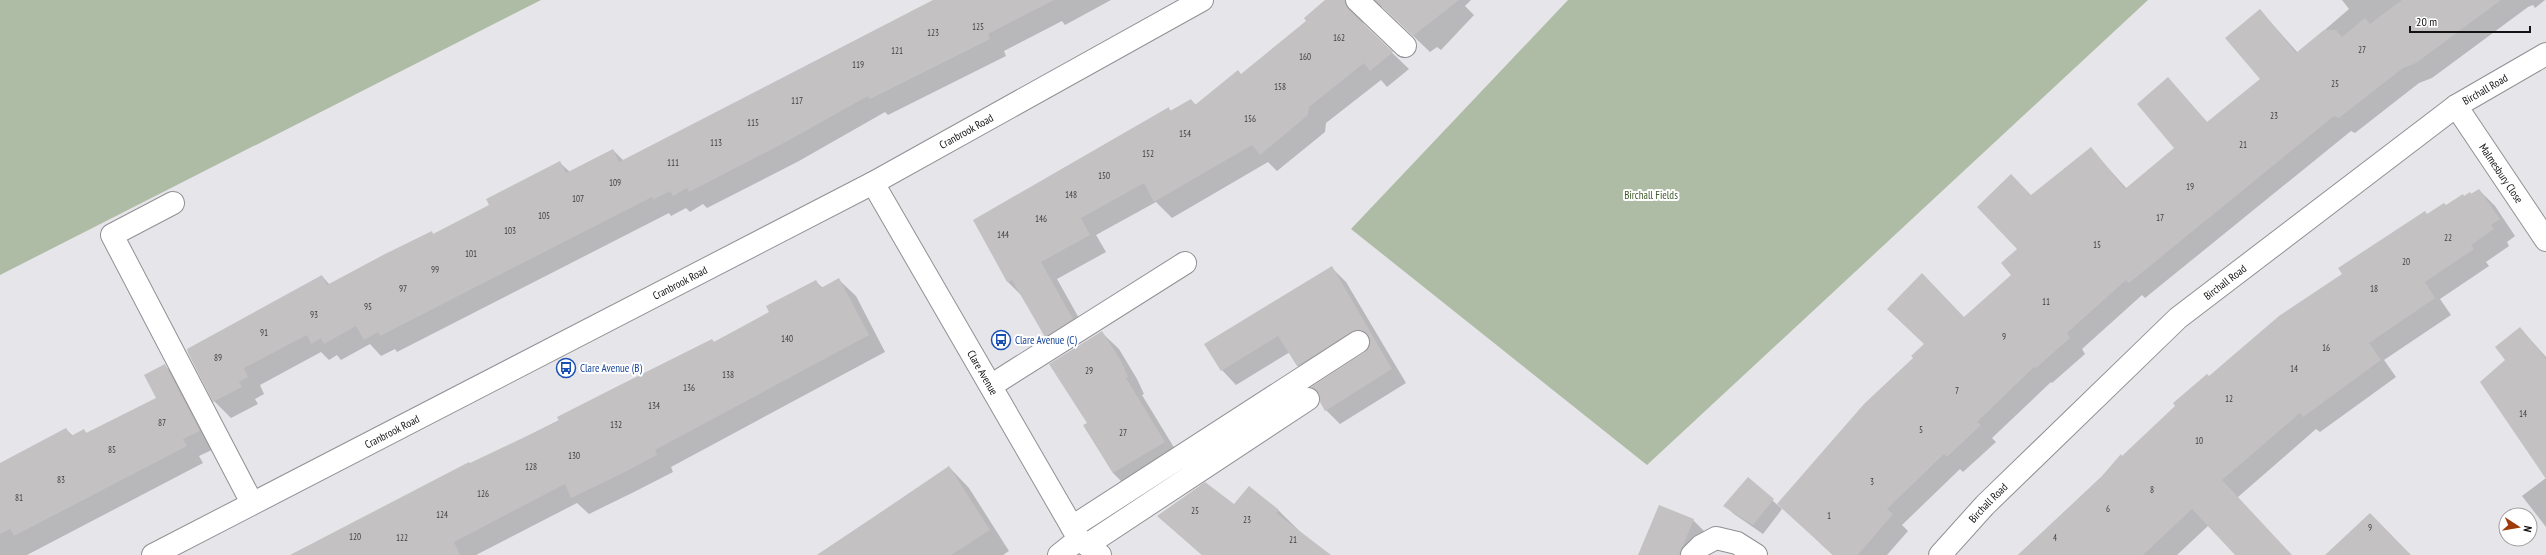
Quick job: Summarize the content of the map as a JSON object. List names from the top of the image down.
{
  "streets": {
    "street": [
      "Birchall Road",
      "Cranbrook Road",
      "Malmesbury Close",
      "Clare Avenue"
    ]
  },
  "crossings": [
    ["Birchall Road", "Malmesbury Close"],
    ["Cranbrook Road", "Clare Avenue"]
  ],
  "parks": ["Birchall Fields"],
  "places": {
    "bus stop": ["Clare Avenue (C)", "Clare Avenue (B)"]
  },
  "house_numbers": [
    "125",
    "123",
    "162",
    "27",
    "121",
    "160",
    "119",
    "25",
    "158",
    "117",
    "23",
    "156",
    "115",
    "154",
    "113",
    "21",
    "152",
    "111",
    "150",
    "109",
    "19",
    "148",
    "107",
    "105",
    "17",
    "146",
    "103",
    "144",
    "22",
    "15",
    "101",
    "20",
    "99",
    "97",
    "18",
    "11",
    "95",
    "93",
    "91",
    "9",
    "140",
    "16",
    "89",
    "14",
    "29",
    "138",
    "136",
    "7",
    "12",
    "134",
    "14",
    "87",
    "132",
    "5",
    "27",
    "10",
    "85",
    "130",
    "128",
    "83",
    "3",
    "8",
    "126",
    "81",
    "6",
    "25",
    "124",
    "1",
    "23",
    "9",
    "120",
    "122",
    "4",
    "21"
  ],
  "scale_bar": "20 m",
  "north": "right"
}
